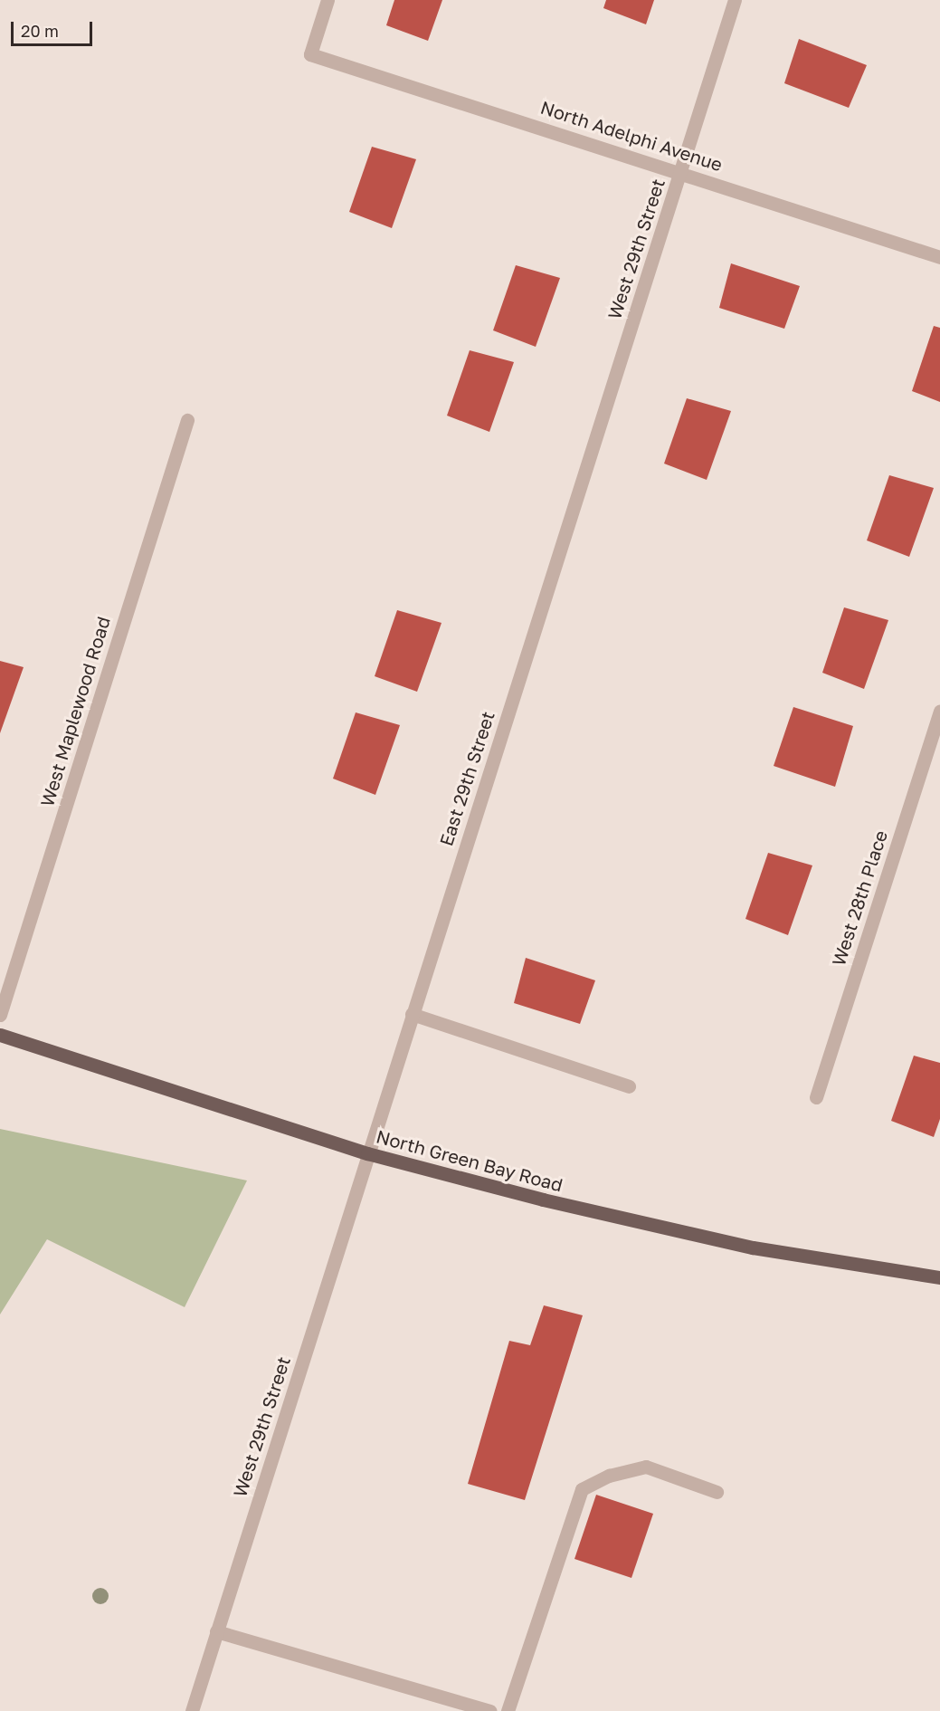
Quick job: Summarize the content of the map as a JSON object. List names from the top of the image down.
{
  "streets": {
    "main road": ["North Green Bay Road"],
    "street": [
      "North Adelphi Avenue",
      "West 29th Street",
      "West Maplewood Road",
      "East 29th Street",
      "West 28th Place"
    ]
  },
  "crossings": [
    ["North Adelphi Avenue", "West 29th Street"],
    ["West 29th Street", "East 29th Street"],
    ["West 29th Street", "North Green Bay Road"],
    ["East 29th Street", "North Green Bay Road"]
  ],
  "scale_bar": "20 m"
}
